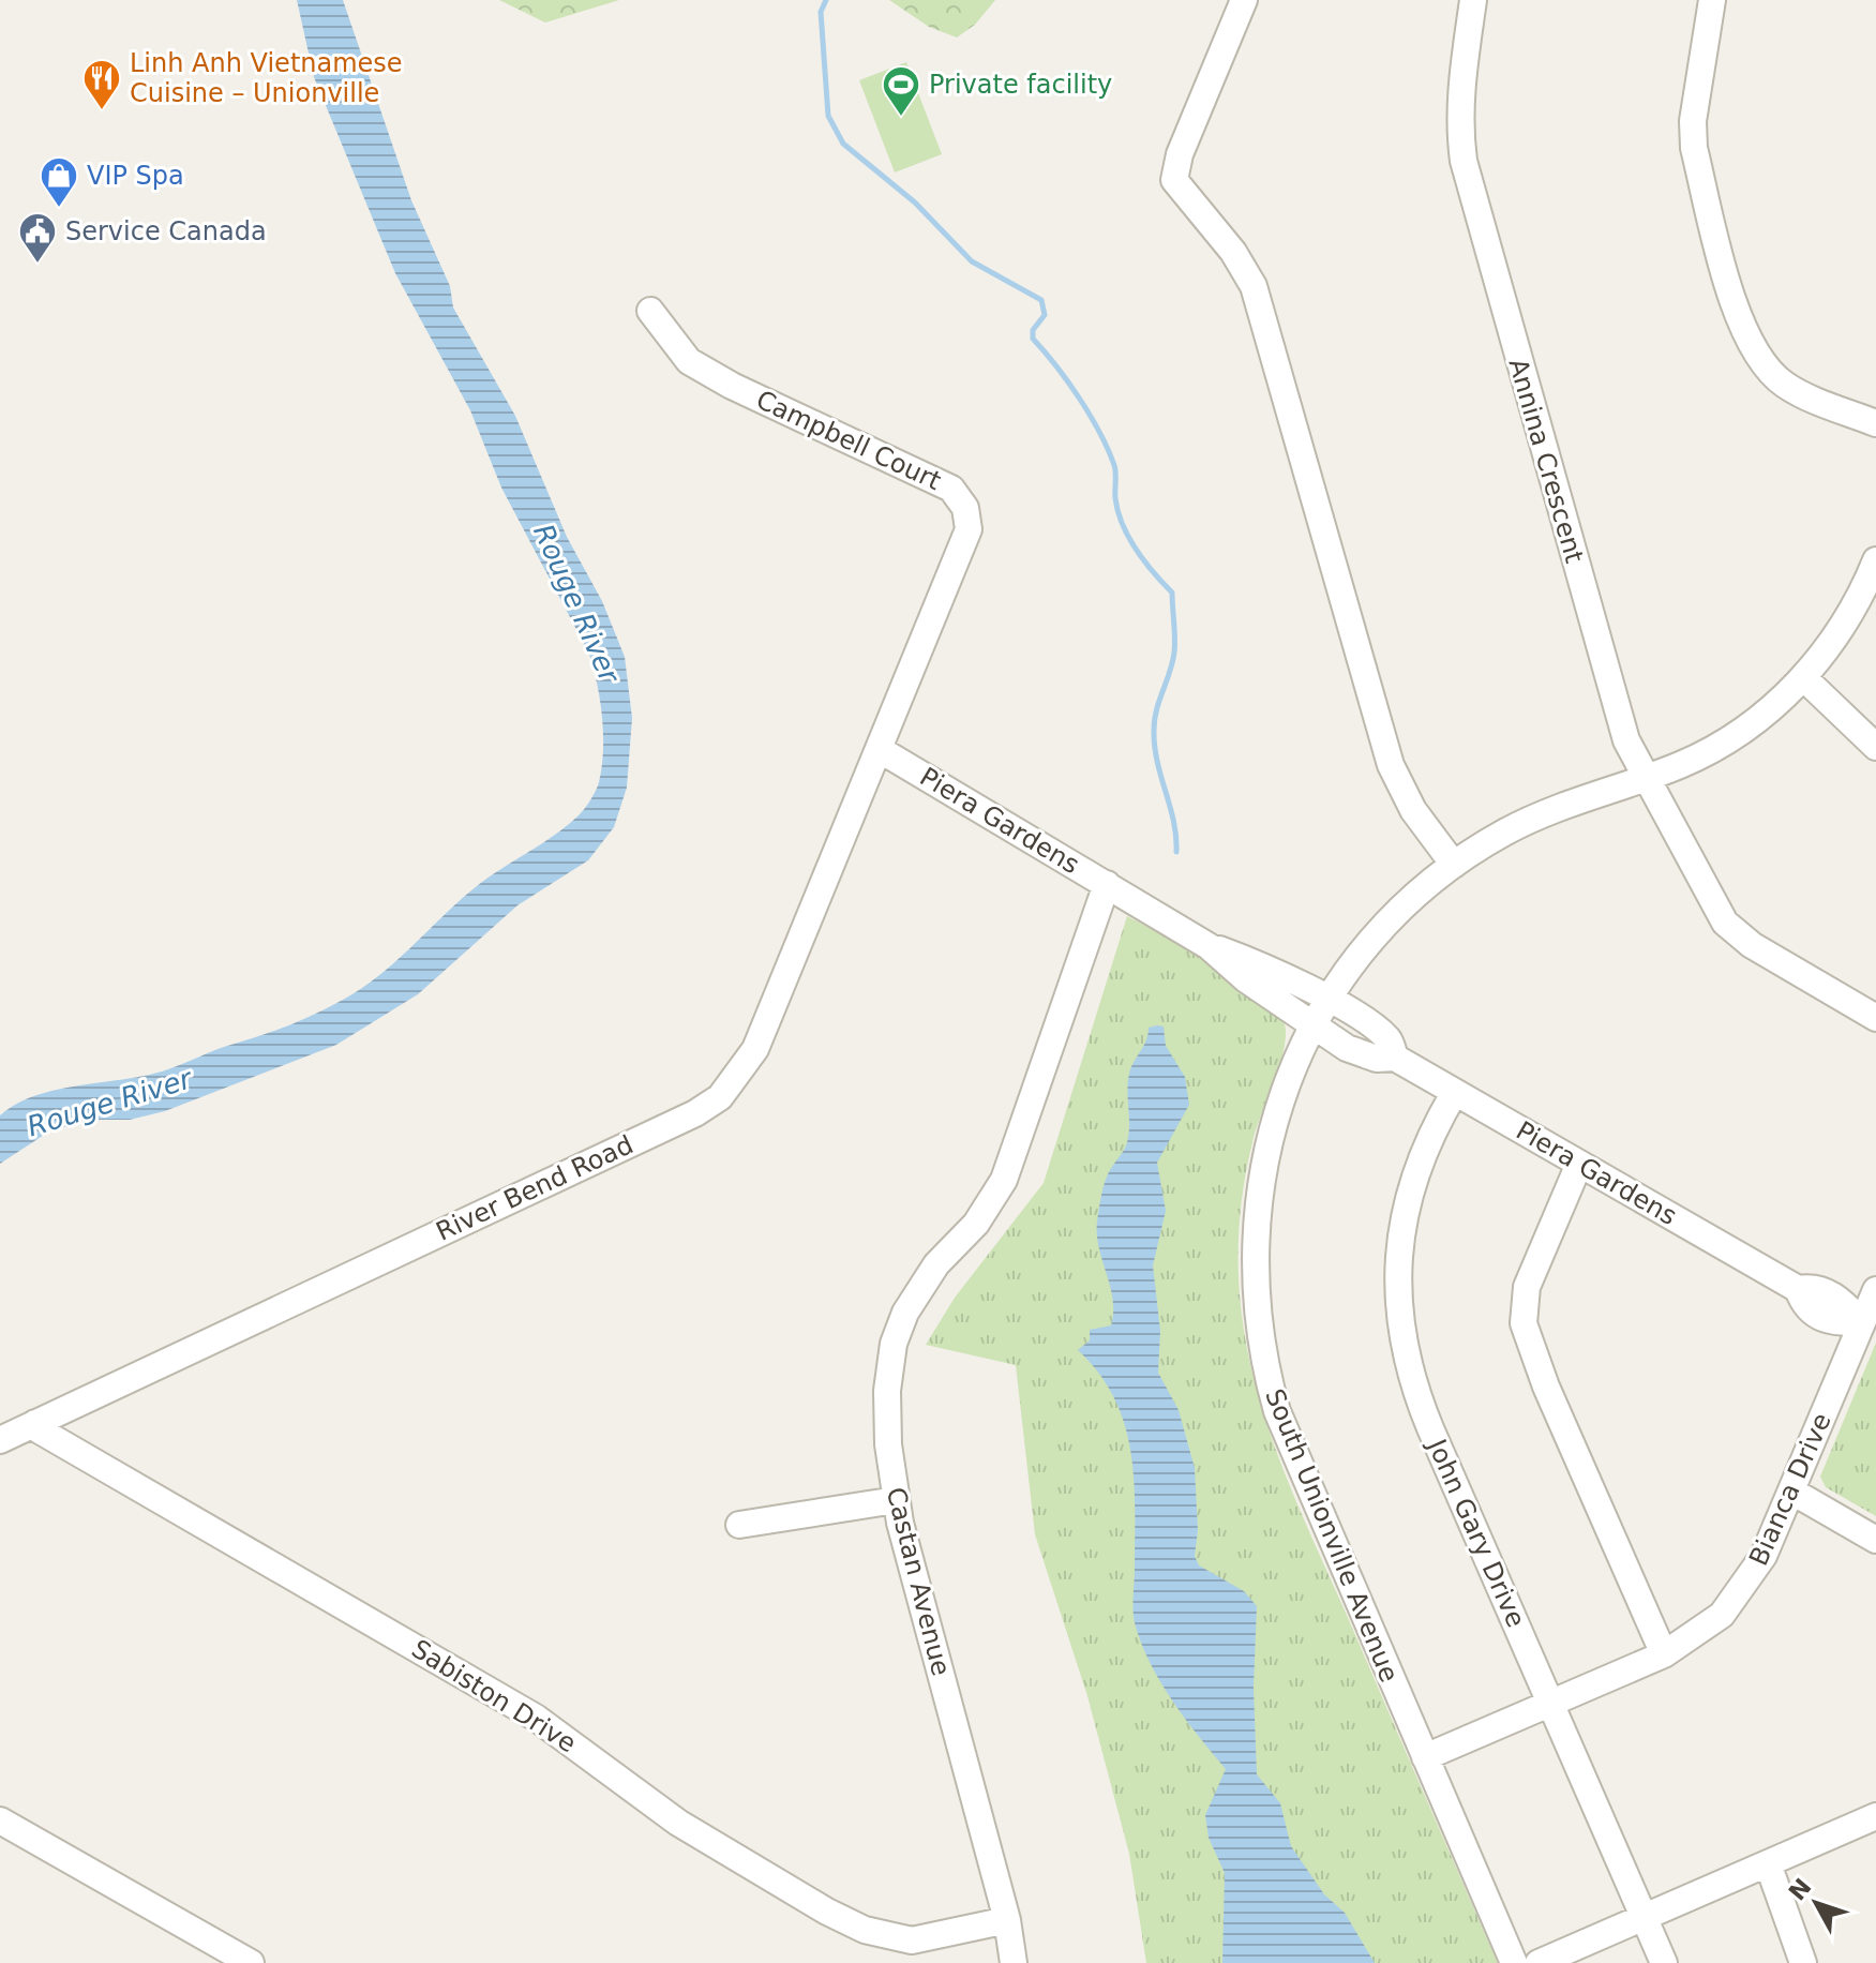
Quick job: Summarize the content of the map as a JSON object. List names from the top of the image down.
{
  "streets": {
    "street": [
      "Campbell Court",
      "Annina Crescent",
      "Piera Gardens",
      "River Bend Road",
      "Bianca Drive",
      "John Gary Drive",
      "South Unionville Avenue",
      "Castan Avenue",
      "Sabiston Drive"
    ]
  },
  "crossings": [
    ["Campbell Court", "Piera Gardens"],
    ["Campbell Court", "River Bend Road"],
    ["Annina Crescent", "South Unionville Avenue"],
    ["Piera Gardens", "River Bend Road"],
    ["Piera Gardens", "Bianca Drive"],
    ["Piera Gardens", "John Gary Drive"],
    ["Piera Gardens", "South Unionville Avenue"],
    ["Piera Gardens", "Castan Avenue"],
    ["River Bend Road", "Sabiston Drive"],
    ["Bianca Drive", "John Gary Drive"],
    ["Bianca Drive", "South Unionville Avenue"],
    ["Castan Avenue", "Sabiston Drive"]
  ],
  "water": ["Rouge River"],
  "places": {
    "restaurant": ["Linh Anh Vietnamese Cuisine – Unionville"],
    "sports": ["Private facility"],
    "shop": ["VIP Spa"],
    "public building": ["Service Canada"]
  },
  "north": "top left"
}
